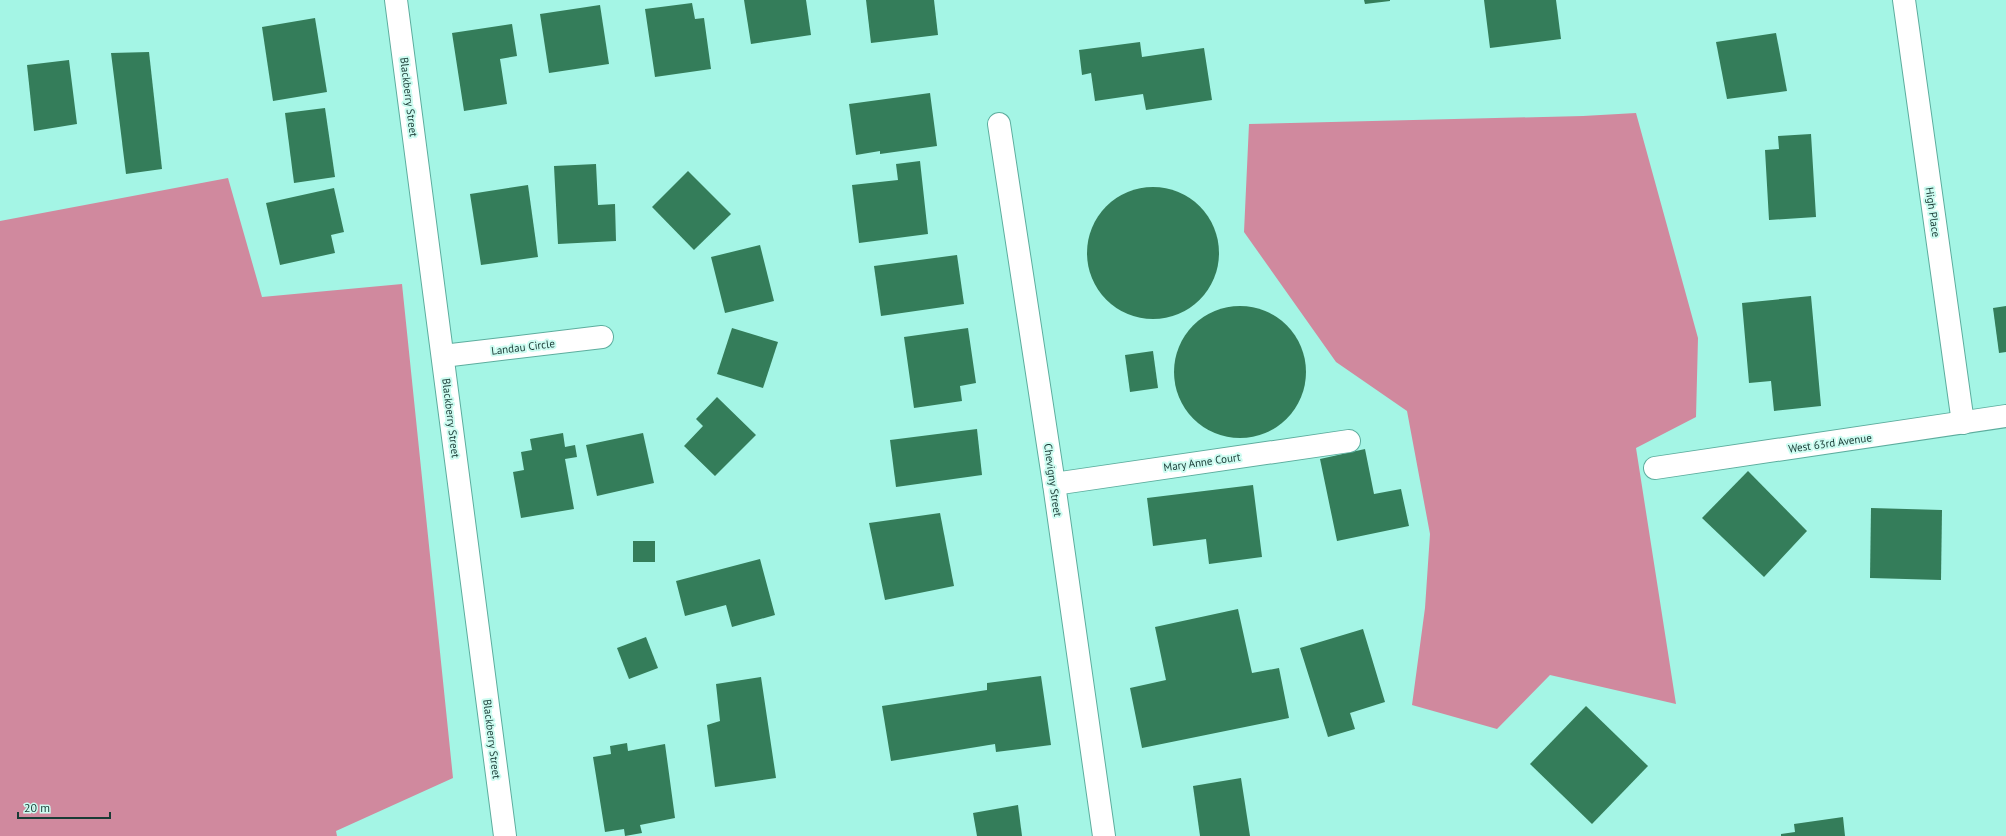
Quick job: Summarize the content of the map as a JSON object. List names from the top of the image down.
{
  "streets": {
    "street": [
      "Blackberry Street",
      "High Place",
      "Landau Circle",
      "West 63rd Avenue",
      "Mary Anne Court",
      "Chevigny Street"
    ]
  },
  "crossings": [
    ["Blackberry Street", "Landau Circle"],
    ["High Place", "West 63rd Avenue"],
    ["Mary Anne Court", "Chevigny Street"]
  ],
  "scale_bar": "20 m"
}
